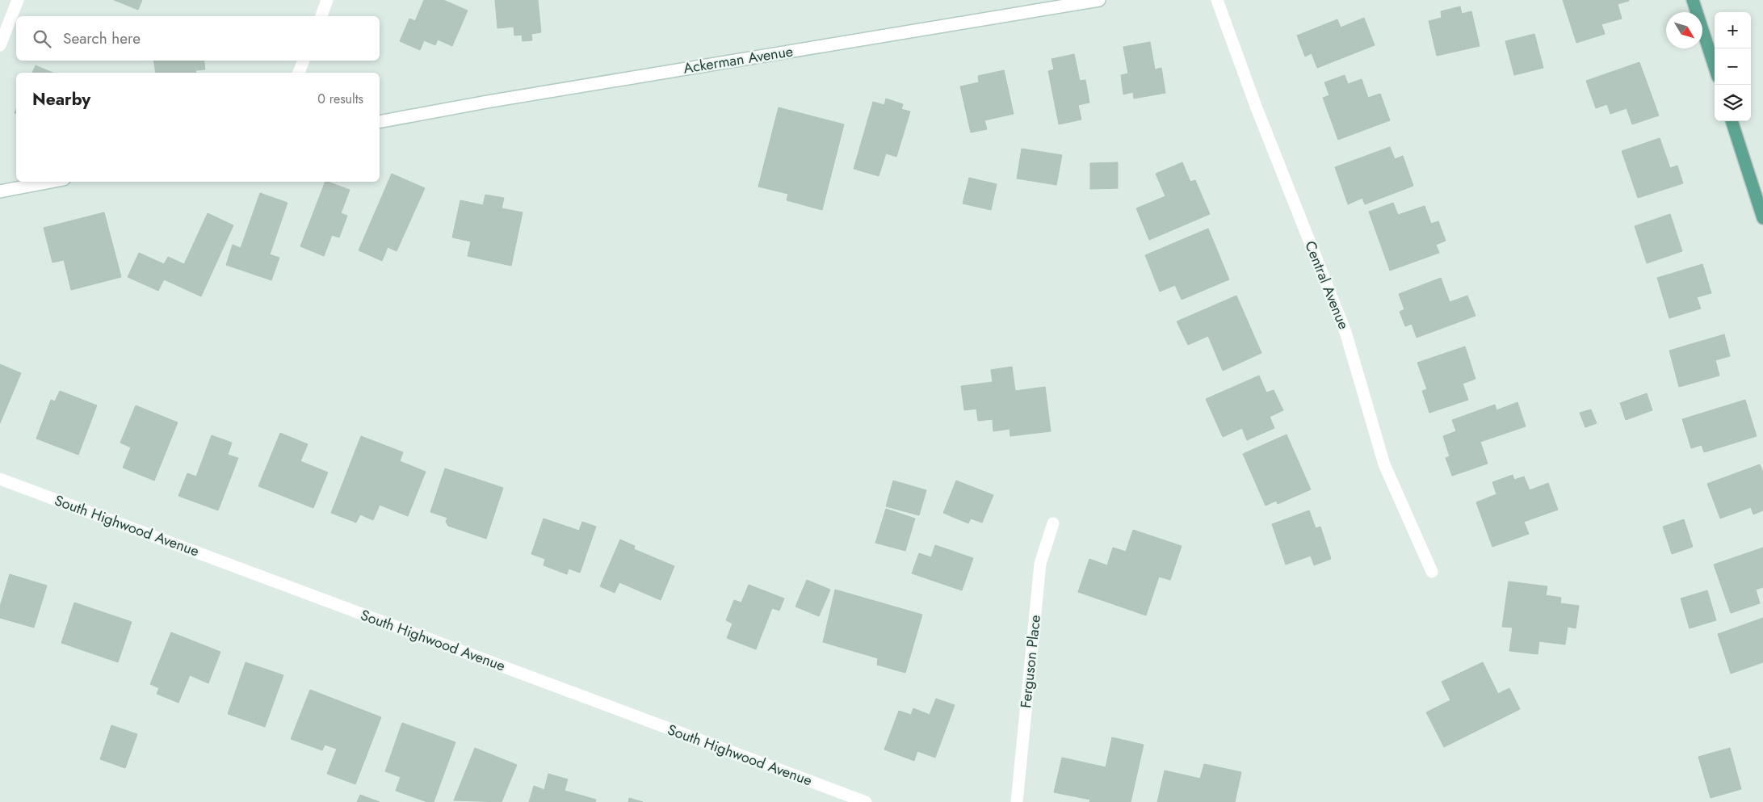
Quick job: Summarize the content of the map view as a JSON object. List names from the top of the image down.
{
  "streets": {
    "street": [
      "Ackerman Avenue",
      "Central Avenue",
      "South Highwood Avenue",
      "Ferguson Place"
    ]
  },
  "north": "bottom right",
  "page": {
    "map_buttons": ["+", "−"],
    "search": "Search here",
    "heading": ["Nearby", "0 results"]
  }
}
